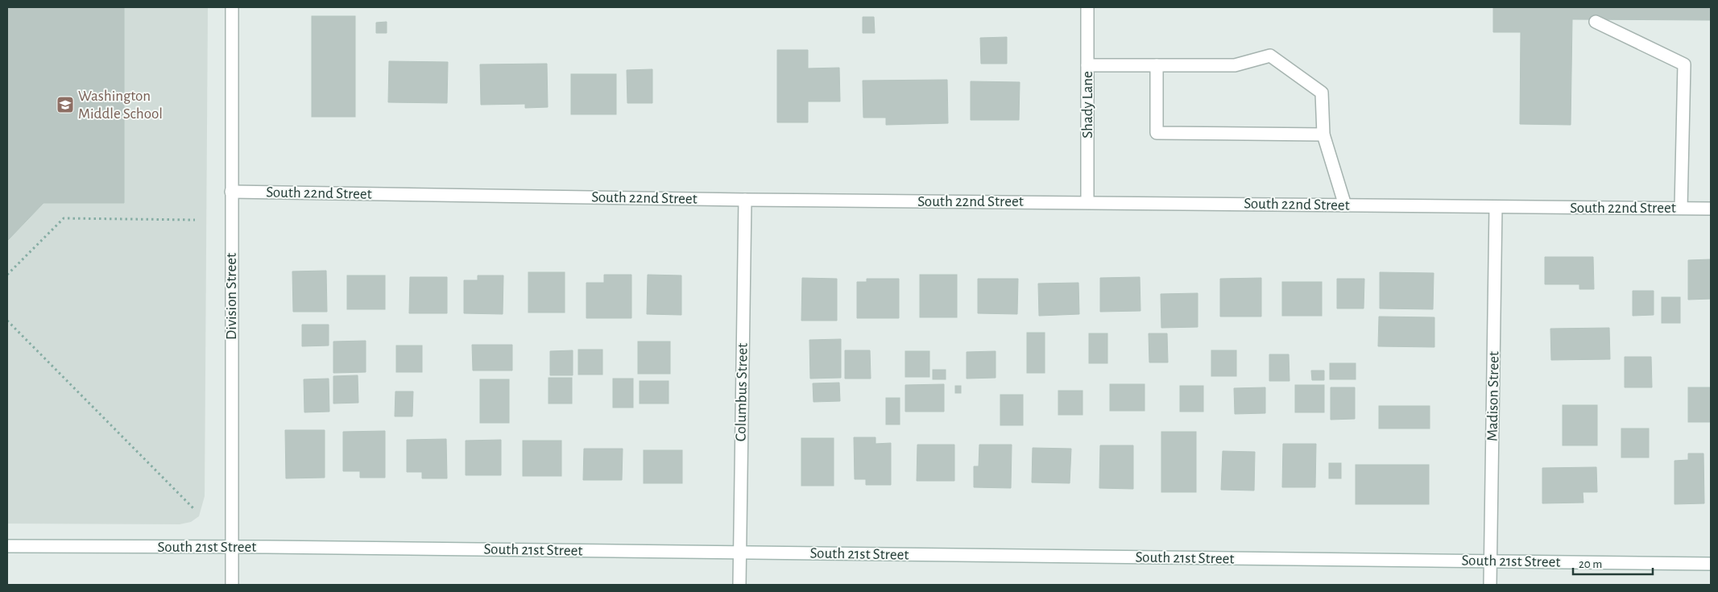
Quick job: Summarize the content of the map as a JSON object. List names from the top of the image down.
{
  "streets": {
    "street": [
      "Shady Lane",
      "South 22nd Street",
      "Division Street",
      "Columbus Street",
      "Madison Street",
      "South 21st Street"
    ]
  },
  "crossings": [
    ["Shady Lane", "South 22nd Street"],
    ["South 22nd Street", "Division Street"],
    ["South 22nd Street", "Columbus Street"],
    ["South 22nd Street", "Madison Street"],
    ["Division Street", "South 21st Street"],
    ["Columbus Street", "South 21st Street"],
    ["Madison Street", "South 21st Street"]
  ],
  "places": {
    "school or university": ["Washington Middle School"]
  },
  "scale_bar": "20 m"
}
